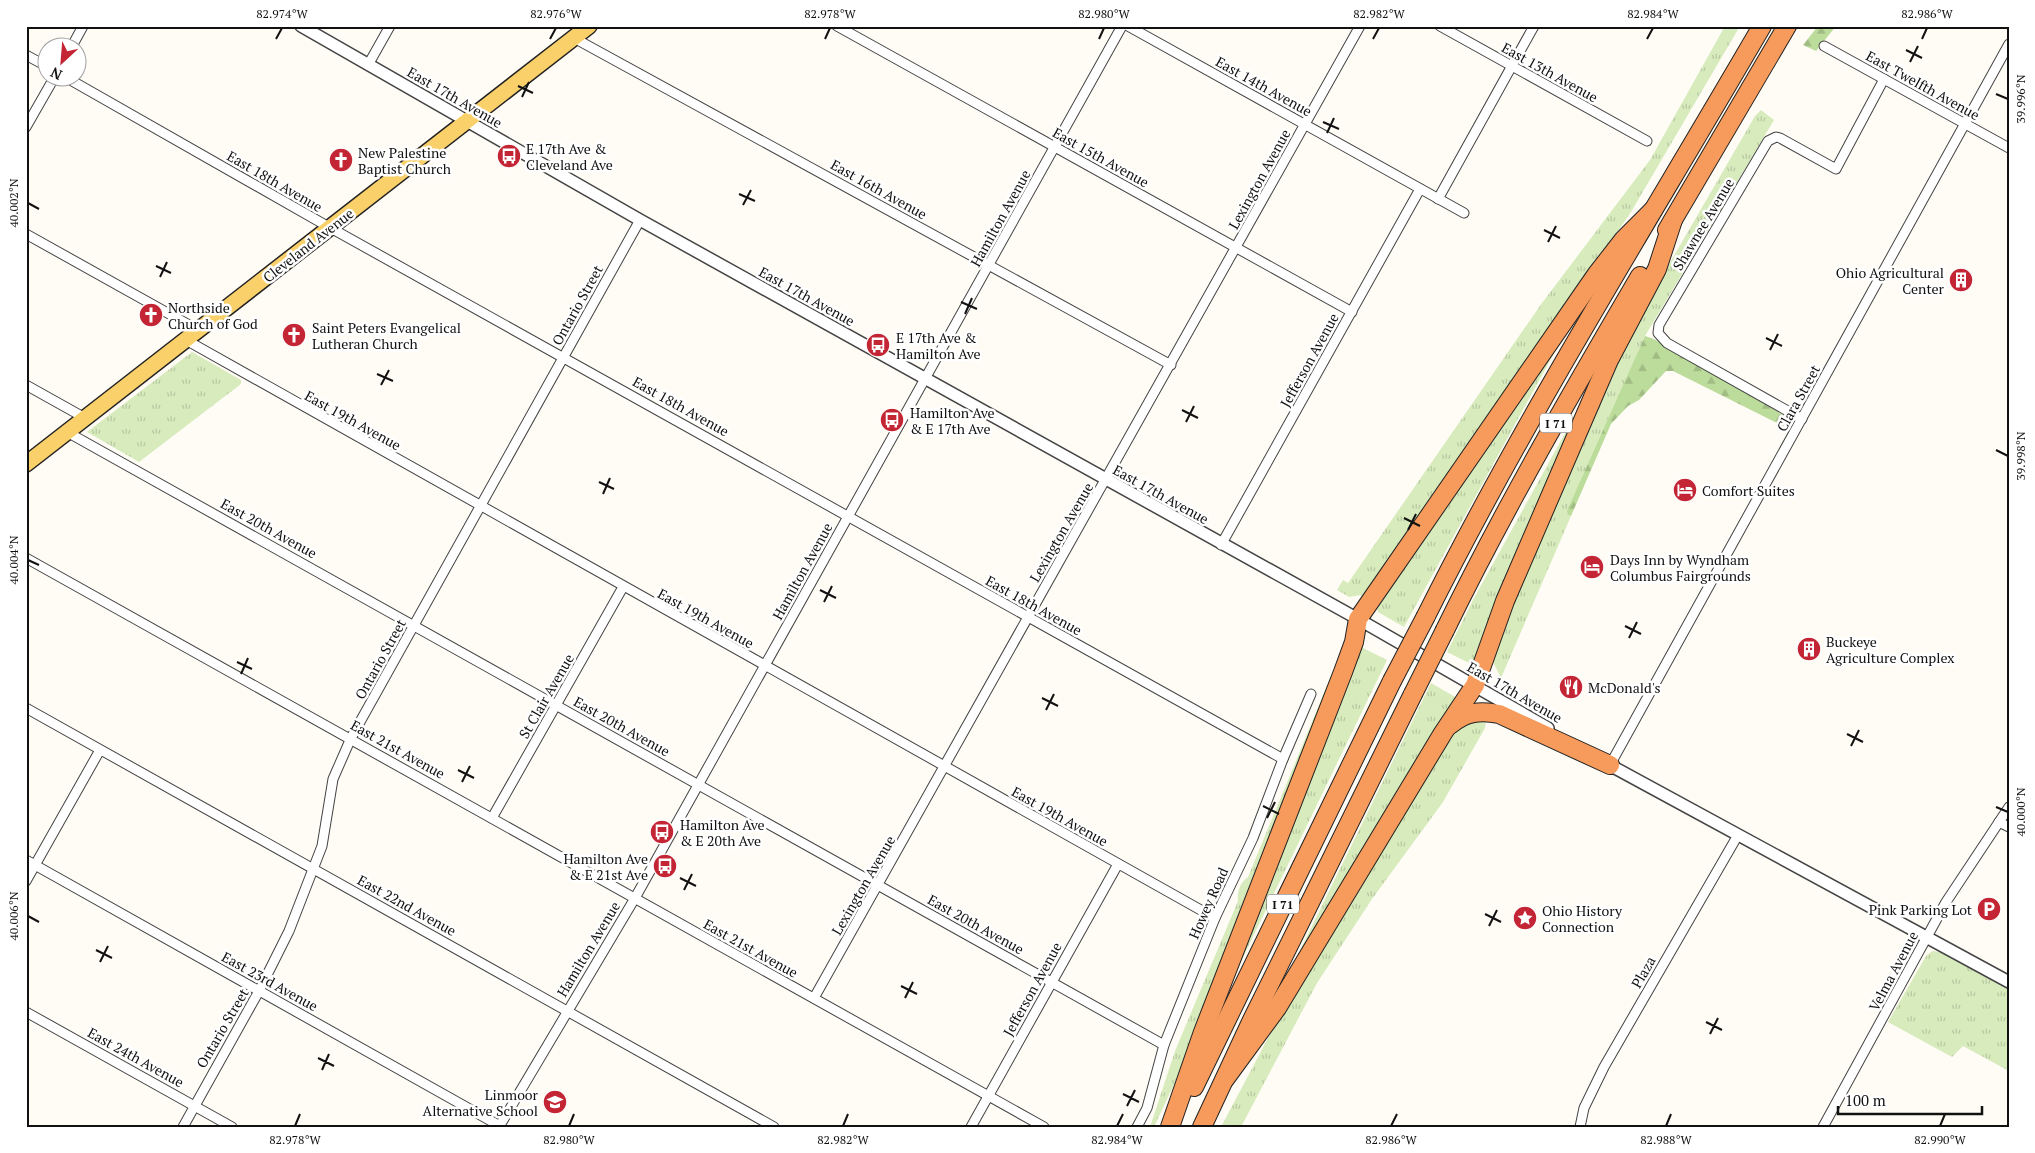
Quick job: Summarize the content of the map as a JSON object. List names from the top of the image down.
{
  "streets": {
    "highway": ["I 71"],
    "main road": ["Cleveland Avenue"],
    "street": [
      "East 13th Avenue",
      "East Twelfth Avenue",
      "East 14th Avenue",
      "East 17th Avenue",
      "East 15th Avenue",
      "Lexington Avenue",
      "East 18th Avenue",
      "East 16th Avenue",
      "Hamilton Avenue",
      "Shawnee Avenue",
      "Ontario Street",
      "Jefferson Avenue",
      "Clara Street",
      "East 19th Avenue",
      "East 20th Avenue",
      "St Clair Avenue",
      "East 21st Avenue",
      "Howey Road",
      "East 22nd Avenue",
      "Velma Avenue",
      "Plaza",
      "East 23rd Avenue",
      "East 24th Avenue"
    ]
  },
  "crossings": [
    ["East Twelfth Avenue", "Shawnee Avenue"],
    ["East Twelfth Avenue", "Clara Street"],
    ["East 14th Avenue", "Lexington Avenue"],
    ["East 14th Avenue", "Jefferson Avenue"],
    ["East 17th Avenue", "Lexington Avenue"],
    ["East 17th Avenue", "Hamilton Avenue"],
    ["East 17th Avenue", "Cleveland Avenue"],
    ["East 17th Avenue", "Ontario Street"],
    ["East 17th Avenue", "Jefferson Avenue"],
    ["East 17th Avenue", "Clara Street"],
    ["East 17th Avenue", "Velma Avenue"],
    ["East 17th Avenue", "Plaza"],
    ["East 15th Avenue", "Lexington Avenue"],
    ["East 15th Avenue", "Hamilton Avenue"],
    ["East 15th Avenue", "Jefferson Avenue"],
    ["Lexington Avenue", "East 18th Avenue"],
    ["Lexington Avenue", "East 16th Avenue"],
    ["Lexington Avenue", "East 19th Avenue"],
    ["Lexington Avenue", "East 20th Avenue"],
    ["Lexington Avenue", "East 21st Avenue"],
    ["East 18th Avenue", "Hamilton Avenue"],
    ["East 18th Avenue", "Cleveland Avenue"],
    ["East 18th Avenue", "Ontario Street"],
    ["East 18th Avenue", "Howey Road"],
    ["East 16th Avenue", "Hamilton Avenue"],
    ["East 16th Avenue", "Cleveland Avenue"],
    ["Hamilton Avenue", "East 19th Avenue"],
    ["Hamilton Avenue", "East 20th Avenue"],
    ["Hamilton Avenue", "East 21st Avenue"],
    ["Hamilton Avenue", "East 22nd Avenue"],
    ["Hamilton Avenue", "East 23rd Avenue"],
    ["Shawnee Avenue", "Clara Street"],
    ["Cleveland Avenue", "East 19th Avenue"],
    ["Cleveland Avenue", "East 20th Avenue"],
    ["Ontario Street", "East 19th Avenue"],
    ["Ontario Street", "East 20th Avenue"],
    ["Ontario Street", "East 21st Avenue"],
    ["Ontario Street", "East 22nd Avenue"],
    ["Ontario Street", "East 23rd Avenue"],
    ["Ontario Street", "East 24th Avenue"],
    ["Jefferson Avenue", "East 19th Avenue"],
    ["Jefferson Avenue", "East 20th Avenue"],
    ["Jefferson Avenue", "East 21st Avenue"],
    ["East 19th Avenue", "St Clair Avenue"],
    ["East 19th Avenue", "Howey Road"],
    ["East 20th Avenue", "St Clair Avenue"],
    ["East 20th Avenue", "Howey Road"],
    ["St Clair Avenue", "East 21st Avenue"]
  ],
  "places": {
    "bus stop": [
      "E 17th Ave & Cleveland Ave",
      "E 17th Ave & Hamilton Ave",
      "Hamilton Ave & E 17th Ave",
      "Hamilton Ave & E 20th Ave",
      "Hamilton Ave & E 21st Ave"
    ],
    "church": ["New Palestine Baptist Church", "Northside Church of God", "Saint Peters Evangelical Lutheran Church"],
    "building": ["Ohio Agricultural Center", "Buckeye Agriculture Complex"],
    "hotel": ["Comfort Suites", "Days Inn by Wyndham Columbus Fairgrounds"],
    "restaurant": ["McDonald's"],
    "parking": ["Pink Parking Lot"],
    "place": ["Ohio History Connection"],
    "school or university": ["Linmoor Alternative School"]
  },
  "scale_bar": "100 m",
  "north": "bottom left",
  "coordinates": [
    "82.974°W",
    "82.976°W",
    "82.978°W",
    "82.980°W",
    "82.982°W",
    "82.984°W",
    "82.986°W",
    "39.996°N",
    "40.002°N",
    "39.998°N",
    "40.004°N",
    "40.000°N",
    "40.006°N",
    "82.988°W",
    "82.990°W"
  ]
}
